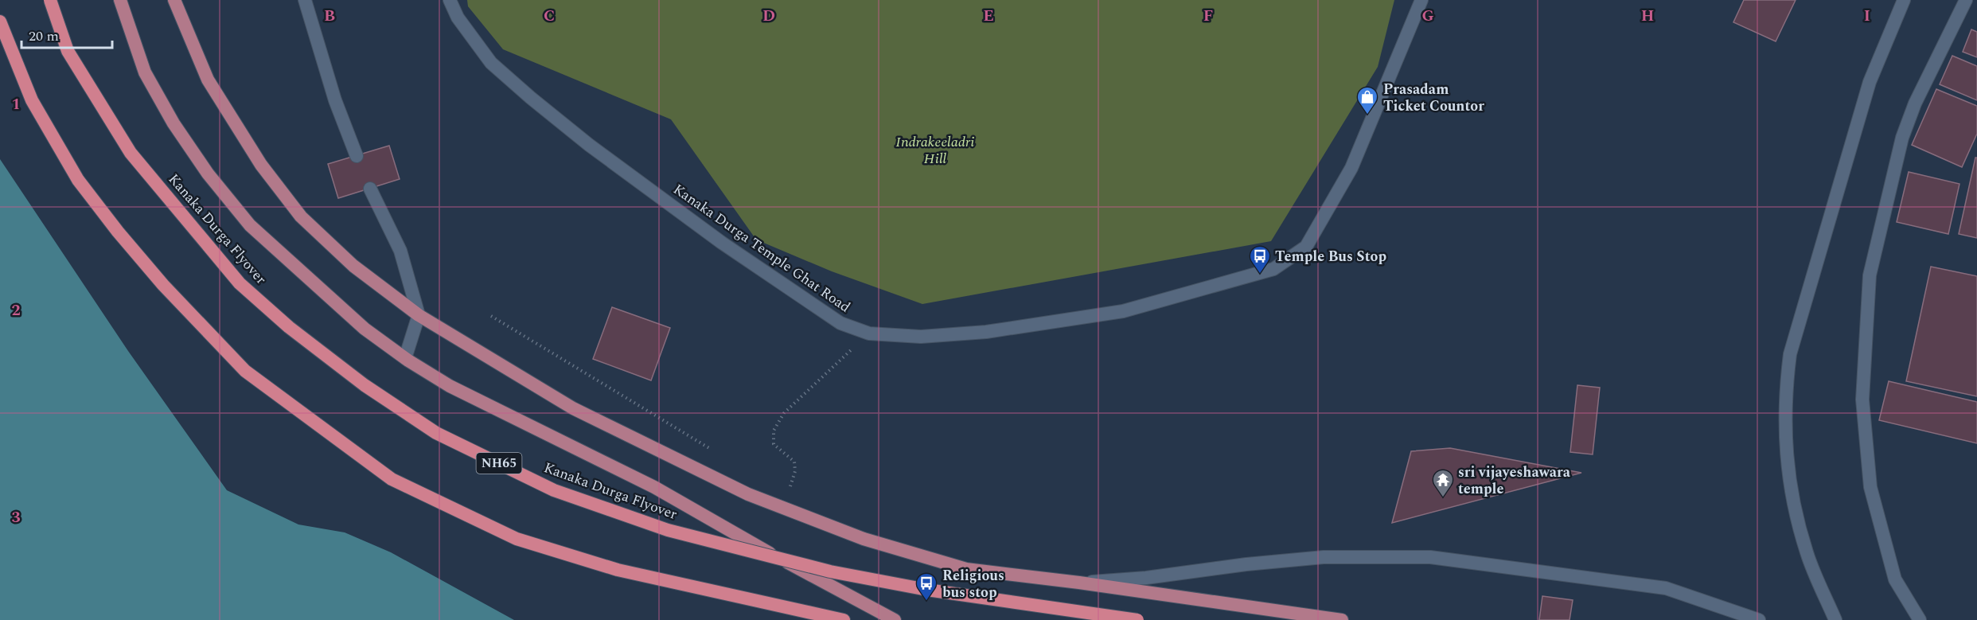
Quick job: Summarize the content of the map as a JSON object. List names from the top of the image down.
{
  "streets": {
    "highway": ["Kanaka Durga Flyover", "NH65"],
    "main road": ["Kanaka Durga Temple Ghat Road"]
  },
  "parks": ["Indrakeeladri Hill"],
  "places": {
    "shop": ["Prasadam Ticket Countor"],
    "bus stop": ["Temple Bus Stop", "Religious bus stop"],
    "temple": ["sri vijayeshawara temple"]
  },
  "scale_bar": "20 m",
  "grid": {
    "columns": [
      "B",
      "C",
      "D",
      "E",
      "F",
      "G",
      "H",
      "I"
    ],
    "rows": ["1", "2", "3"]
  }
}
